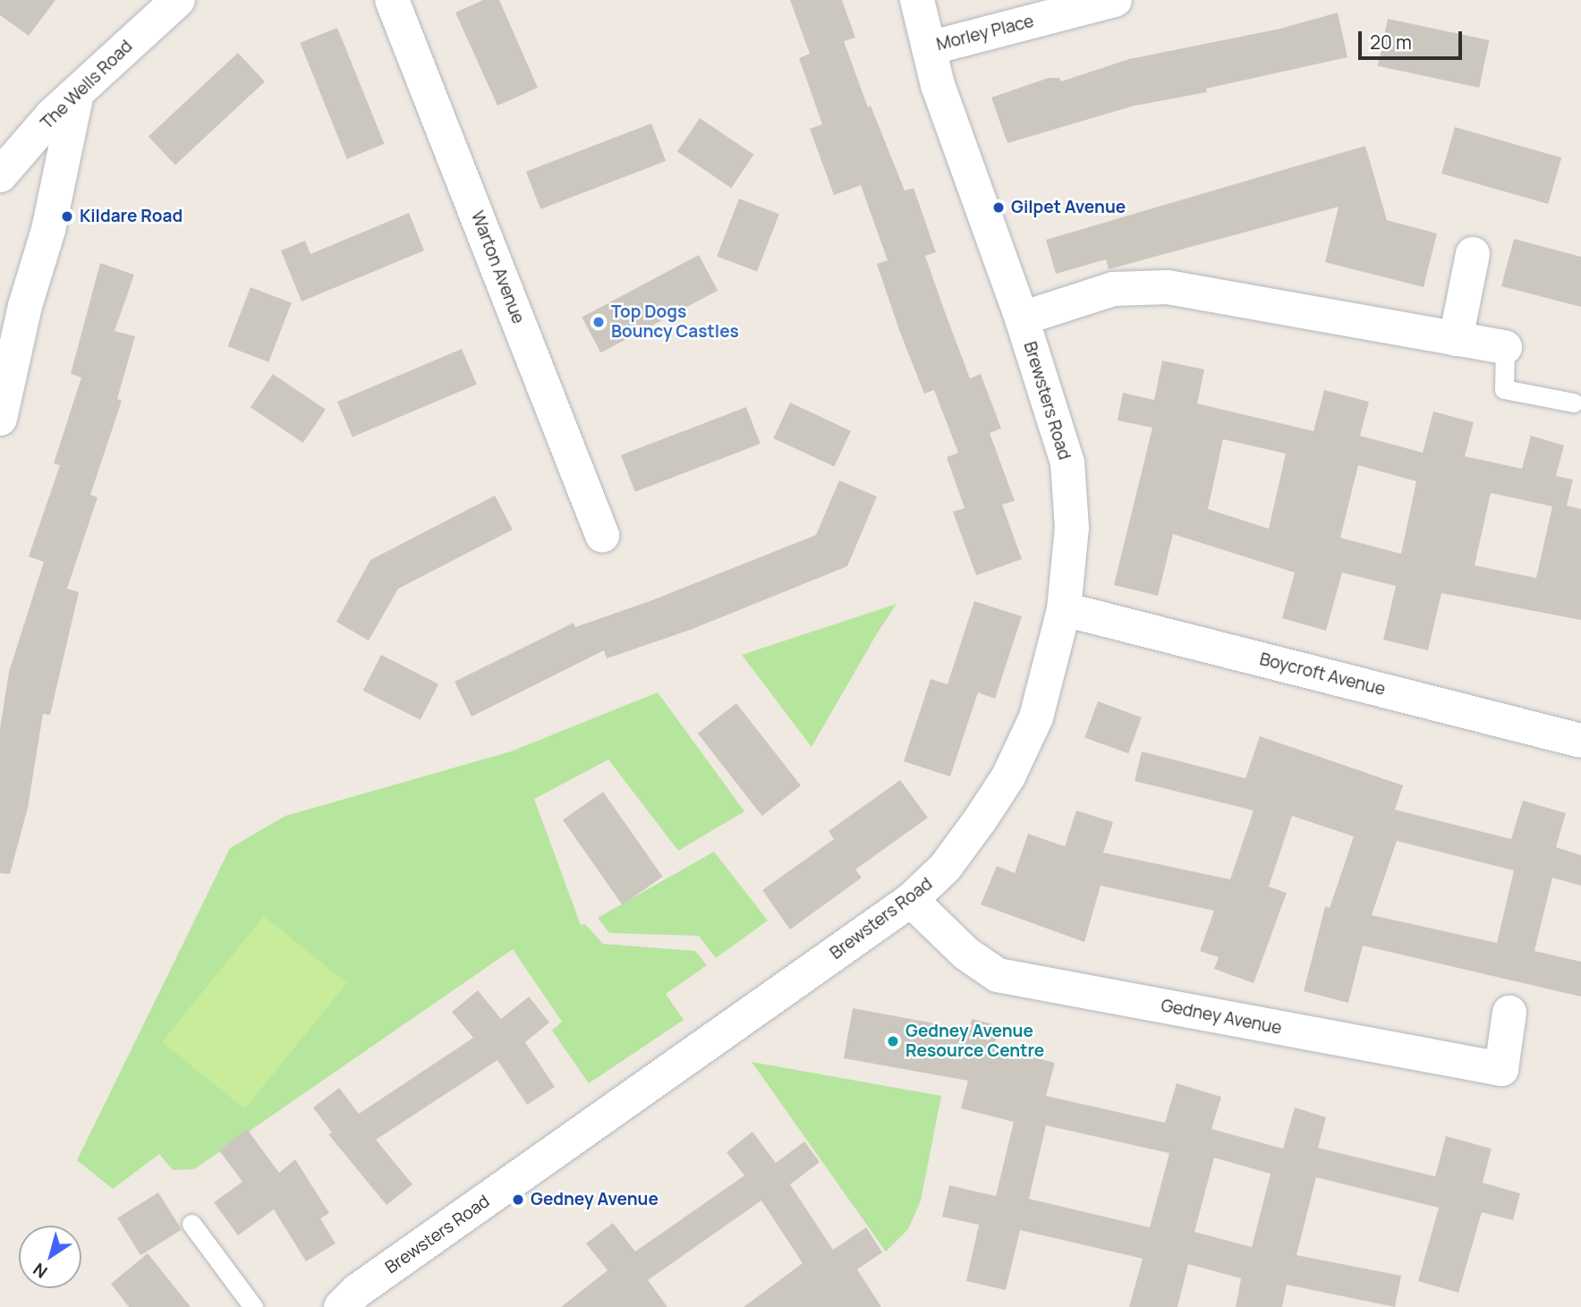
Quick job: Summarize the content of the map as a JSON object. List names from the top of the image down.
{
  "streets": {
    "street": [
      "Morley Place",
      "The Wells Road",
      "Warton Avenue",
      "Brewsters Road",
      "Boycroft Avenue",
      "Gedney Avenue"
    ]
  },
  "crossings": [
    ["Morley Place", "Brewsters Road"],
    ["Brewsters Road", "Boycroft Avenue"],
    ["Brewsters Road", "Gedney Avenue"]
  ],
  "places": [
    "Gilpet Avenue",
    "Kildare Road",
    "Top Dogs Bouncy Castles",
    "Gedney Avenue Resource Centre",
    "Gedney Avenue"
  ],
  "scale_bar": "20 m",
  "north": "bottom left"
}
